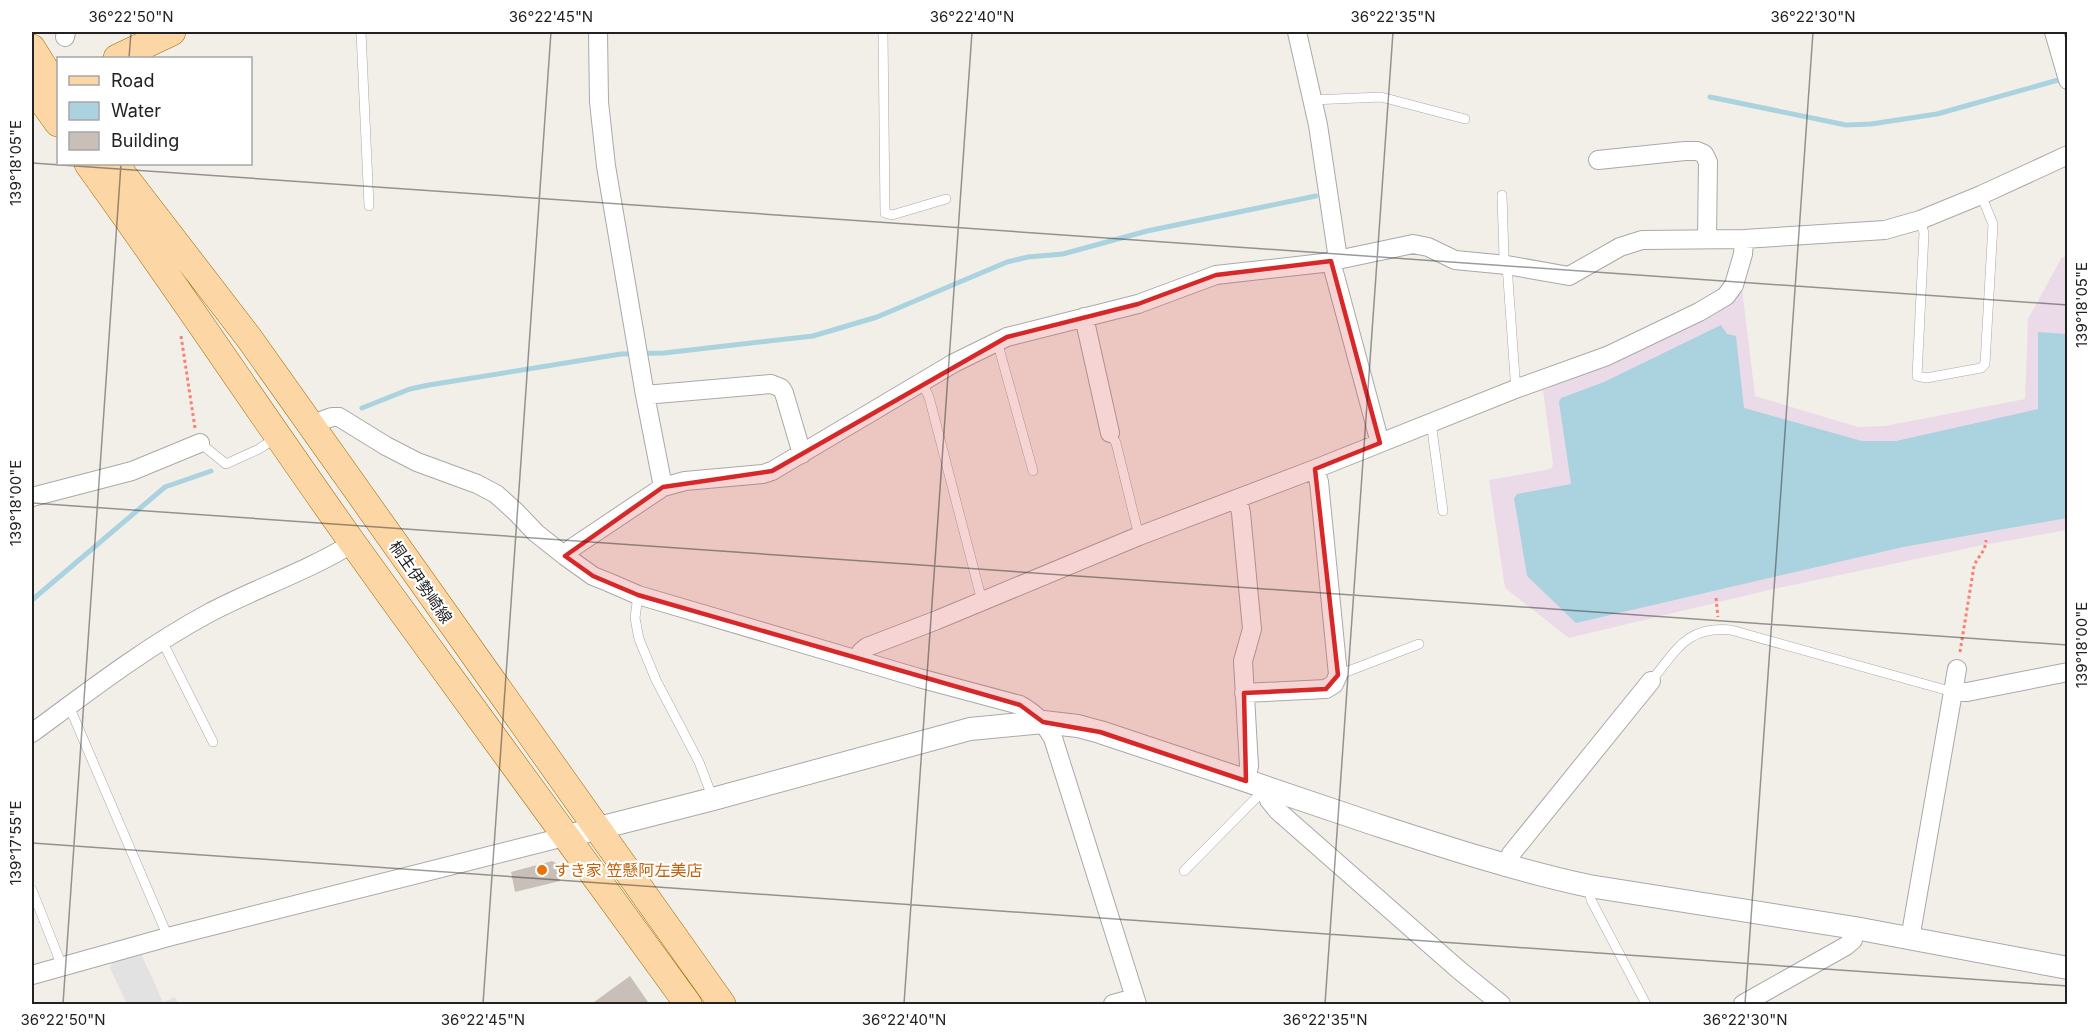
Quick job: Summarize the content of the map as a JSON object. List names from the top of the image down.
{
  "streets": {
    "main road": ["桐生伊勢崎線"]
  },
  "places": ["すき家 笠懸阿左美店"],
  "legend": ["Road", "Water", "Building"],
  "coordinates": [
    "36°22'50\"N",
    "36°22'45\"N",
    "36°22'40\"N",
    "36°22'35\"N",
    "36°22'30\"N",
    "139°18'05\"E",
    "139°18'00\"E",
    "139°17'55\"E"
  ]
}
